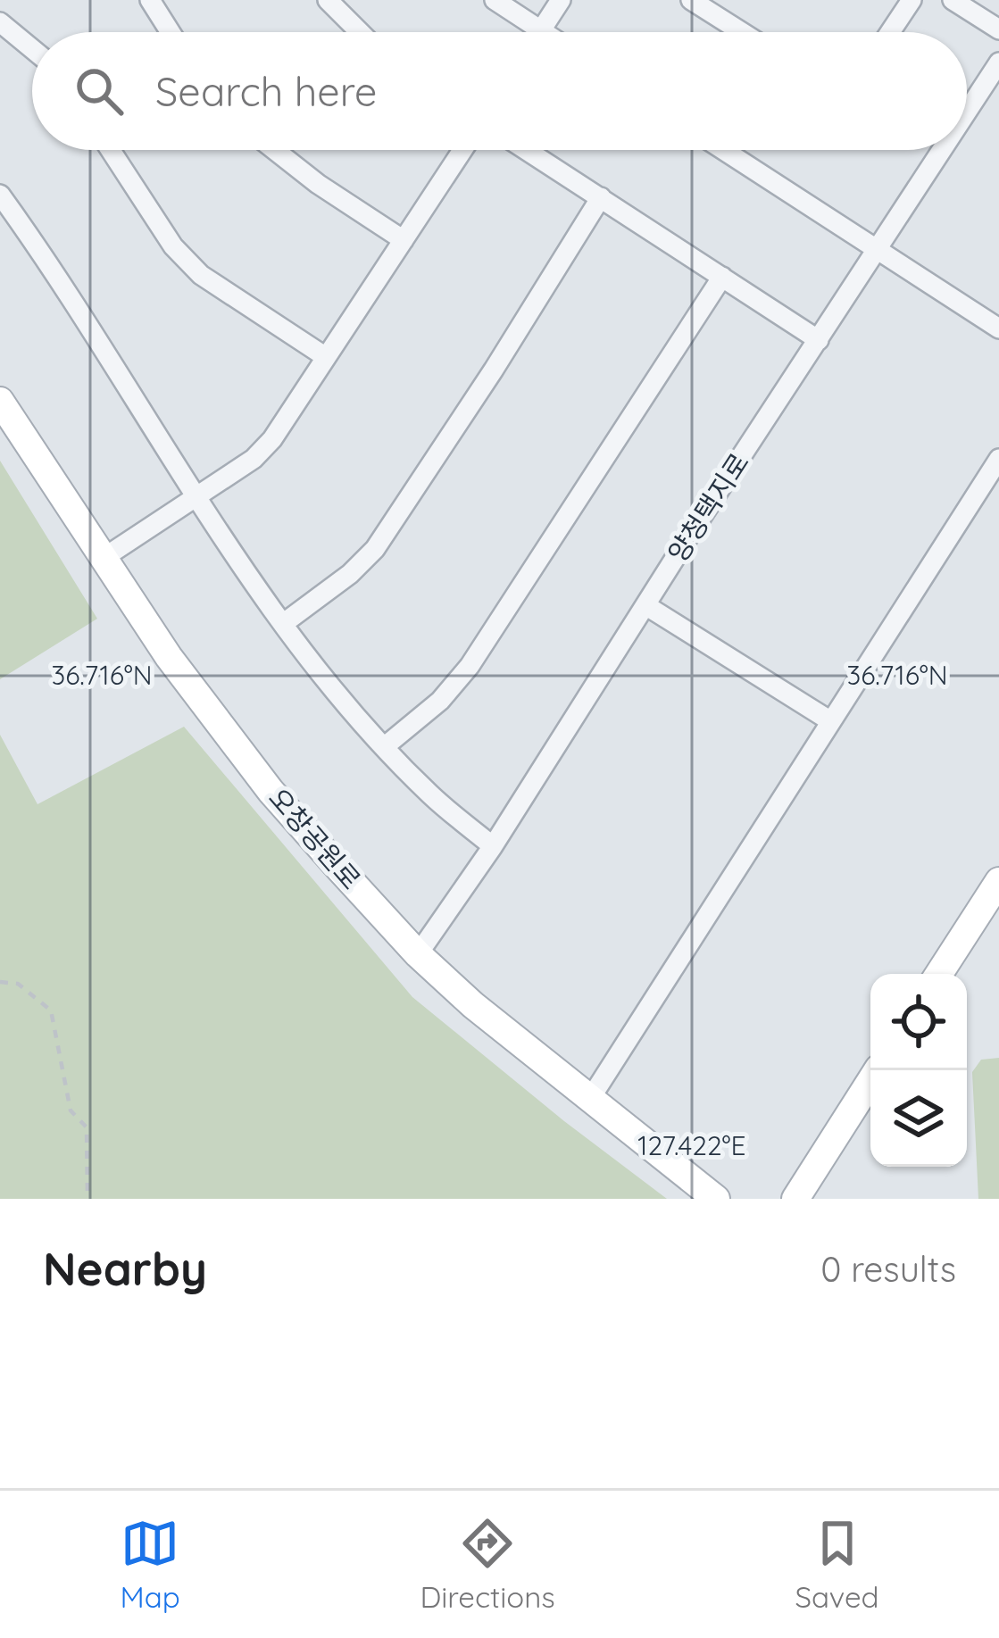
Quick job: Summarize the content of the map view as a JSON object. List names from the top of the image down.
{
  "streets": {
    "street": ["양청택지로", "오창공원로"]
  },
  "crossings": [
    ["양청택지로", "오창공원로"]
  ],
  "page": {
    "search": "Search here",
    "heading": ["Nearby", "0 results"],
    "nav": ["Map", "Directions", "Saved"]
  },
  "coordinates": ["36.716°N", "127.422°E"]
}
